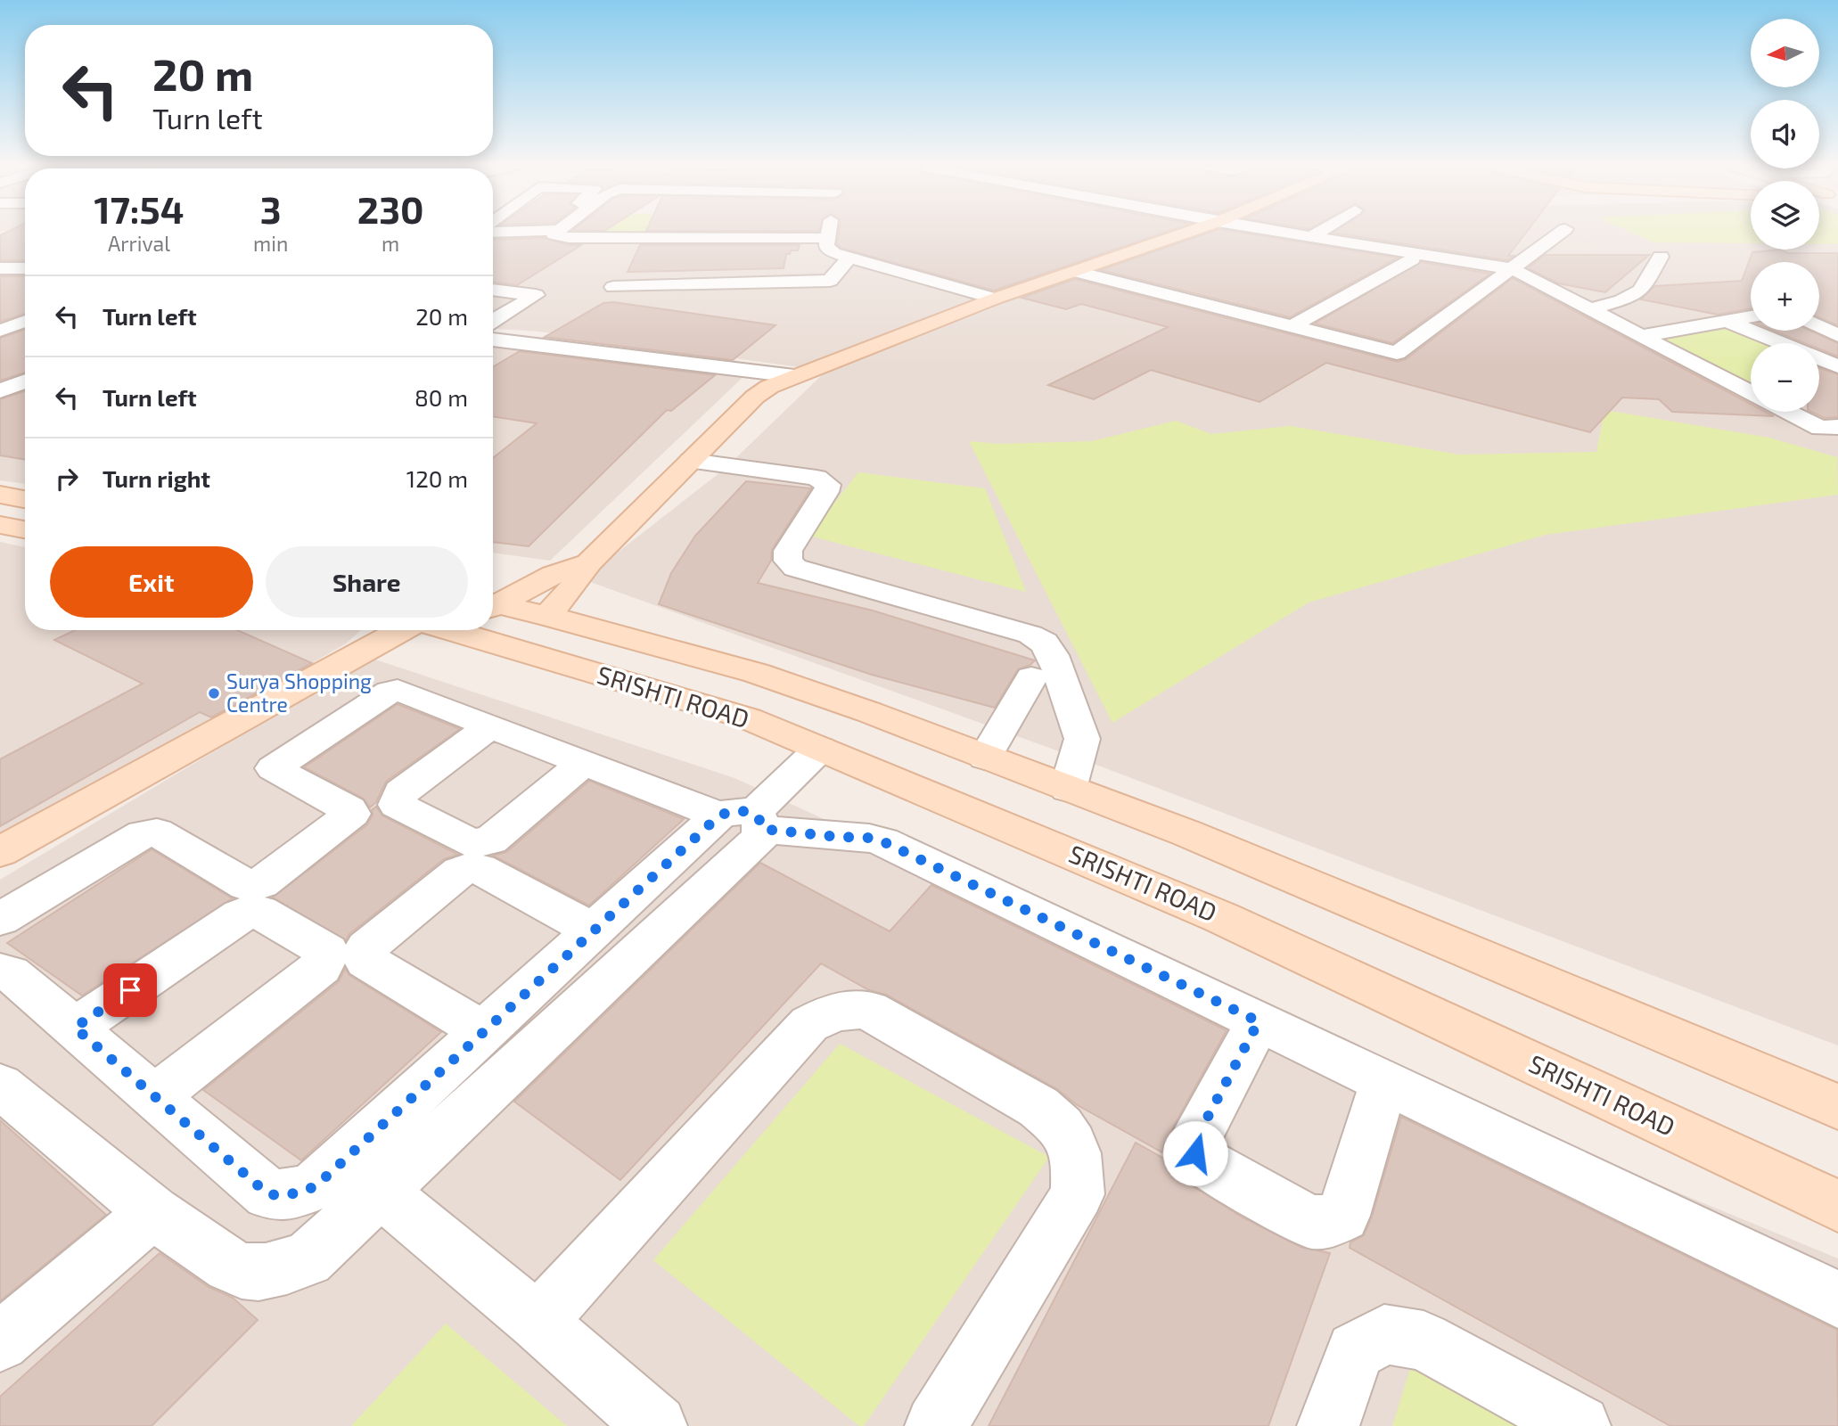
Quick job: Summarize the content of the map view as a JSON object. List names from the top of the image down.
{
  "streets": {
    "street": ["SRISHTI ROAD"]
  },
  "places": ["Surya Shopping Centre"],
  "north": "left",
  "page": {
    "map_buttons": ["+", "−"],
    "turn": ["20 m", "Turn left"],
    "eta": [
      "17:54",
      "Arrival",
      "3",
      "min",
      "230",
      "m"
    ],
    "list": [
      {
        "name": "Turn left",
        "value": "20 m"
      },
      {
        "name": "Turn left",
        "value": "80 m"
      },
      {
        "name": "Turn right",
        "value": "120 m"
      }
    ],
    "buttons": ["Exit", "Share"]
  }
}
